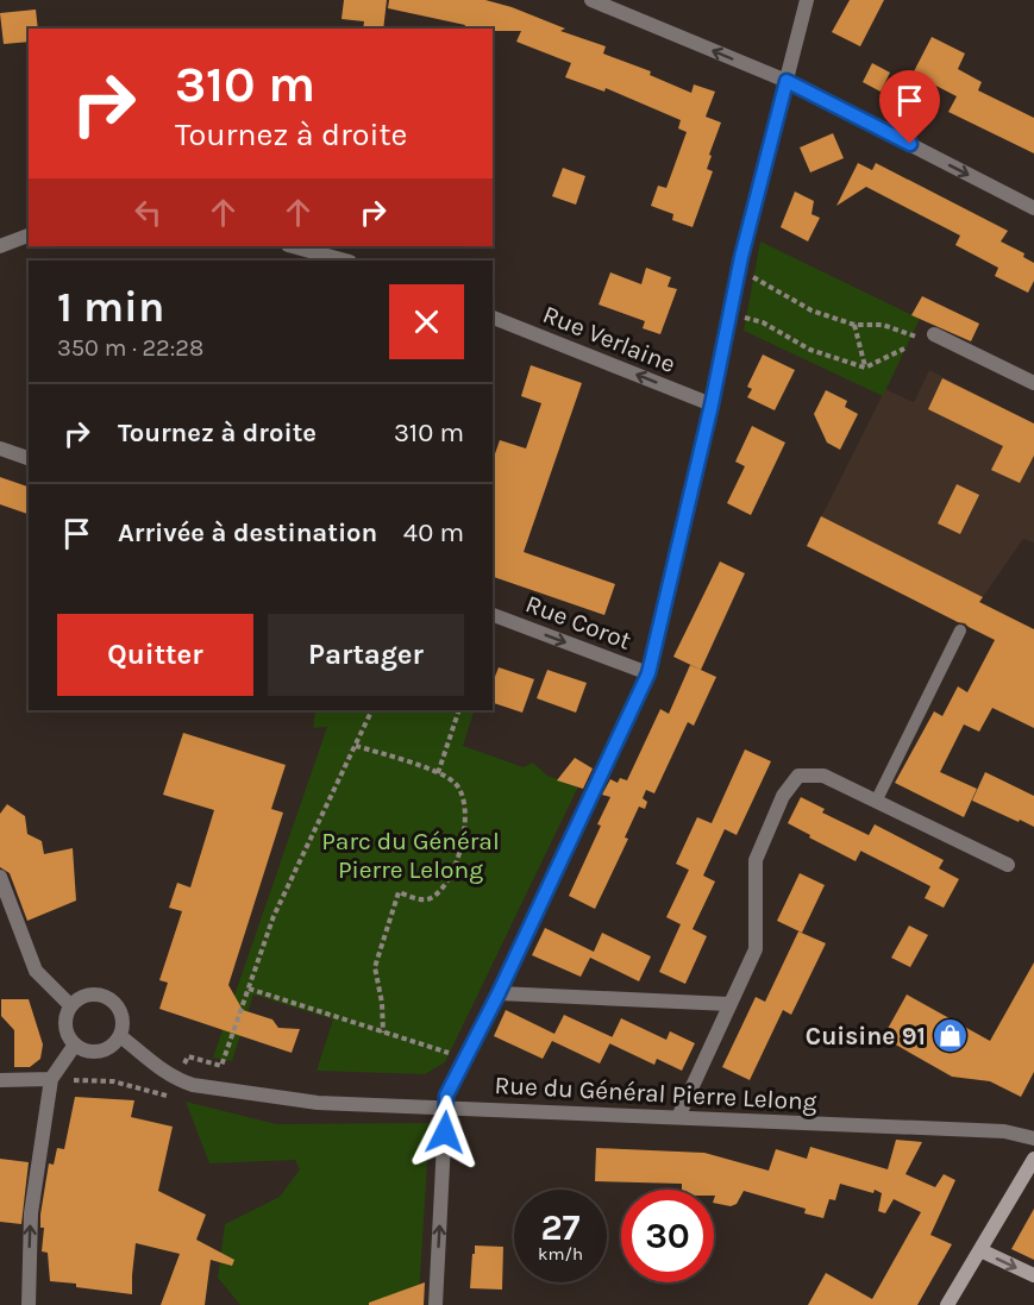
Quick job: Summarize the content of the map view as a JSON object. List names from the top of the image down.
{
  "streets": {
    "street": ["Rue Verlaine", "Rue Corot", "Rue du Général Pierre Lelong"]
  },
  "one_way": ["Rue Verlaine", "Rue Corot"],
  "parks": ["Parc du Général Pierre Lelong"],
  "places": {
    "shop": ["Cuisine 91"]
  },
  "page": {
    "turn": ["310 m", "Tournez à droite"],
    "heading": ["1 min", "350 m · 22:28"],
    "list": [
      {
        "name": "Tournez à droite",
        "value": "310 m"
      },
      {
        "name": "Arrivée à destination",
        "value": "40 m"
      }
    ],
    "buttons": ["Quitter", "Partager"],
    "speed": "27 km/h",
    "limit": "30"
  }
}
